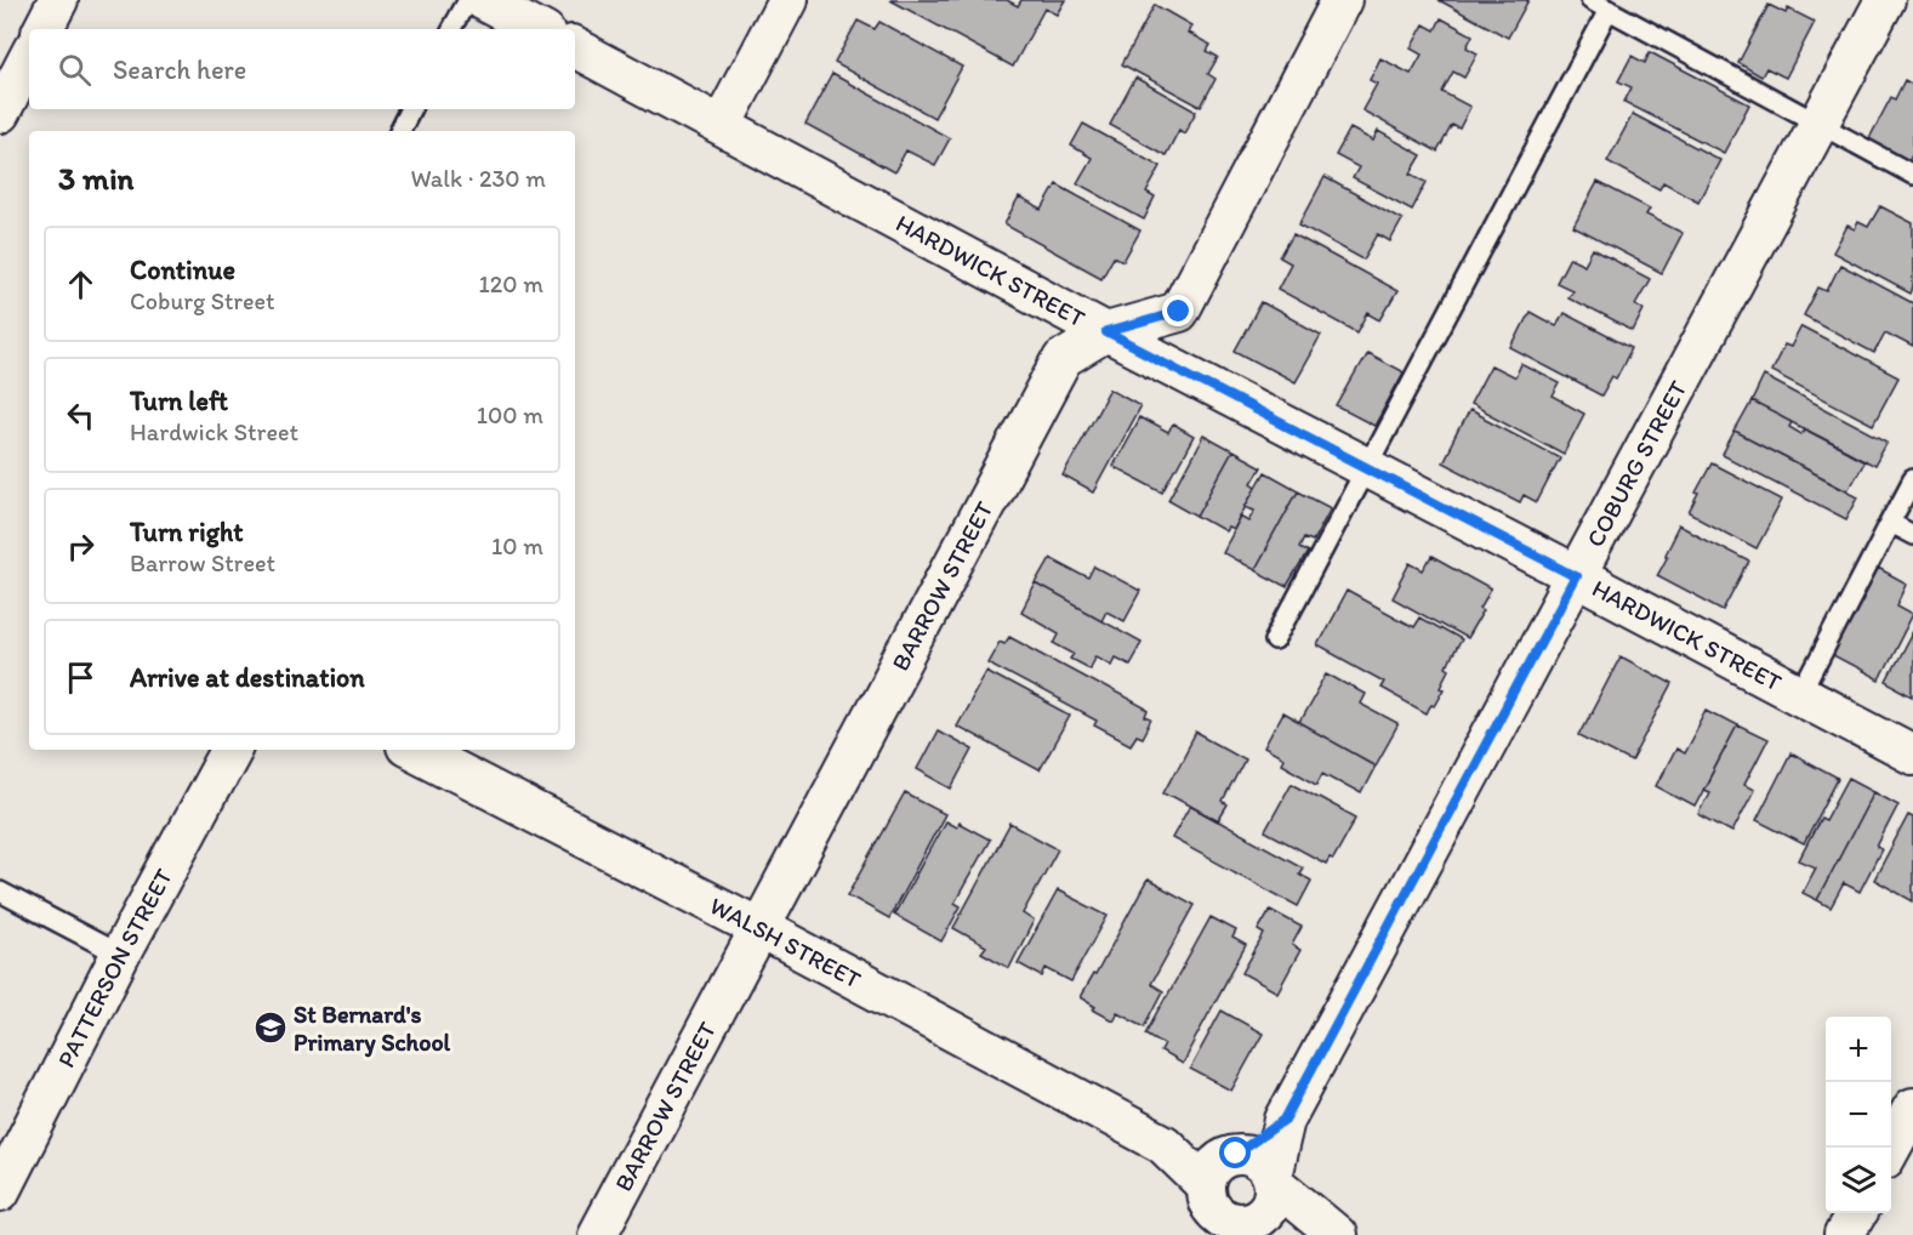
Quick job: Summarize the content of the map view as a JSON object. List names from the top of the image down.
{
  "streets": {
    "street": [
      "HARDWICK STREET",
      "COBURG STREET",
      "BARROW STREET",
      "WALSH STREET",
      "PATTERSON STREET"
    ]
  },
  "crossings": [
    ["HARDWICK STREET", "COBURG STREET"],
    ["HARDWICK STREET", "BARROW STREET"],
    ["COBURG STREET", "WALSH STREET"],
    ["BARROW STREET", "WALSH STREET"]
  ],
  "places": {
    "school or university": ["St Bernard's Primary School"]
  },
  "page": {
    "search": "Search here",
    "heading": ["3 min", "Walk · 230 m"],
    "list": [
      ["Continue", "Coburg Street", "120 m"],
      ["Turn left", "Hardwick Street", "100 m"],
      ["Turn right", "Barrow Street", "10 m"],
      "Arrive at destination"
    ],
    "map_buttons": ["+", "−"]
  }
}
